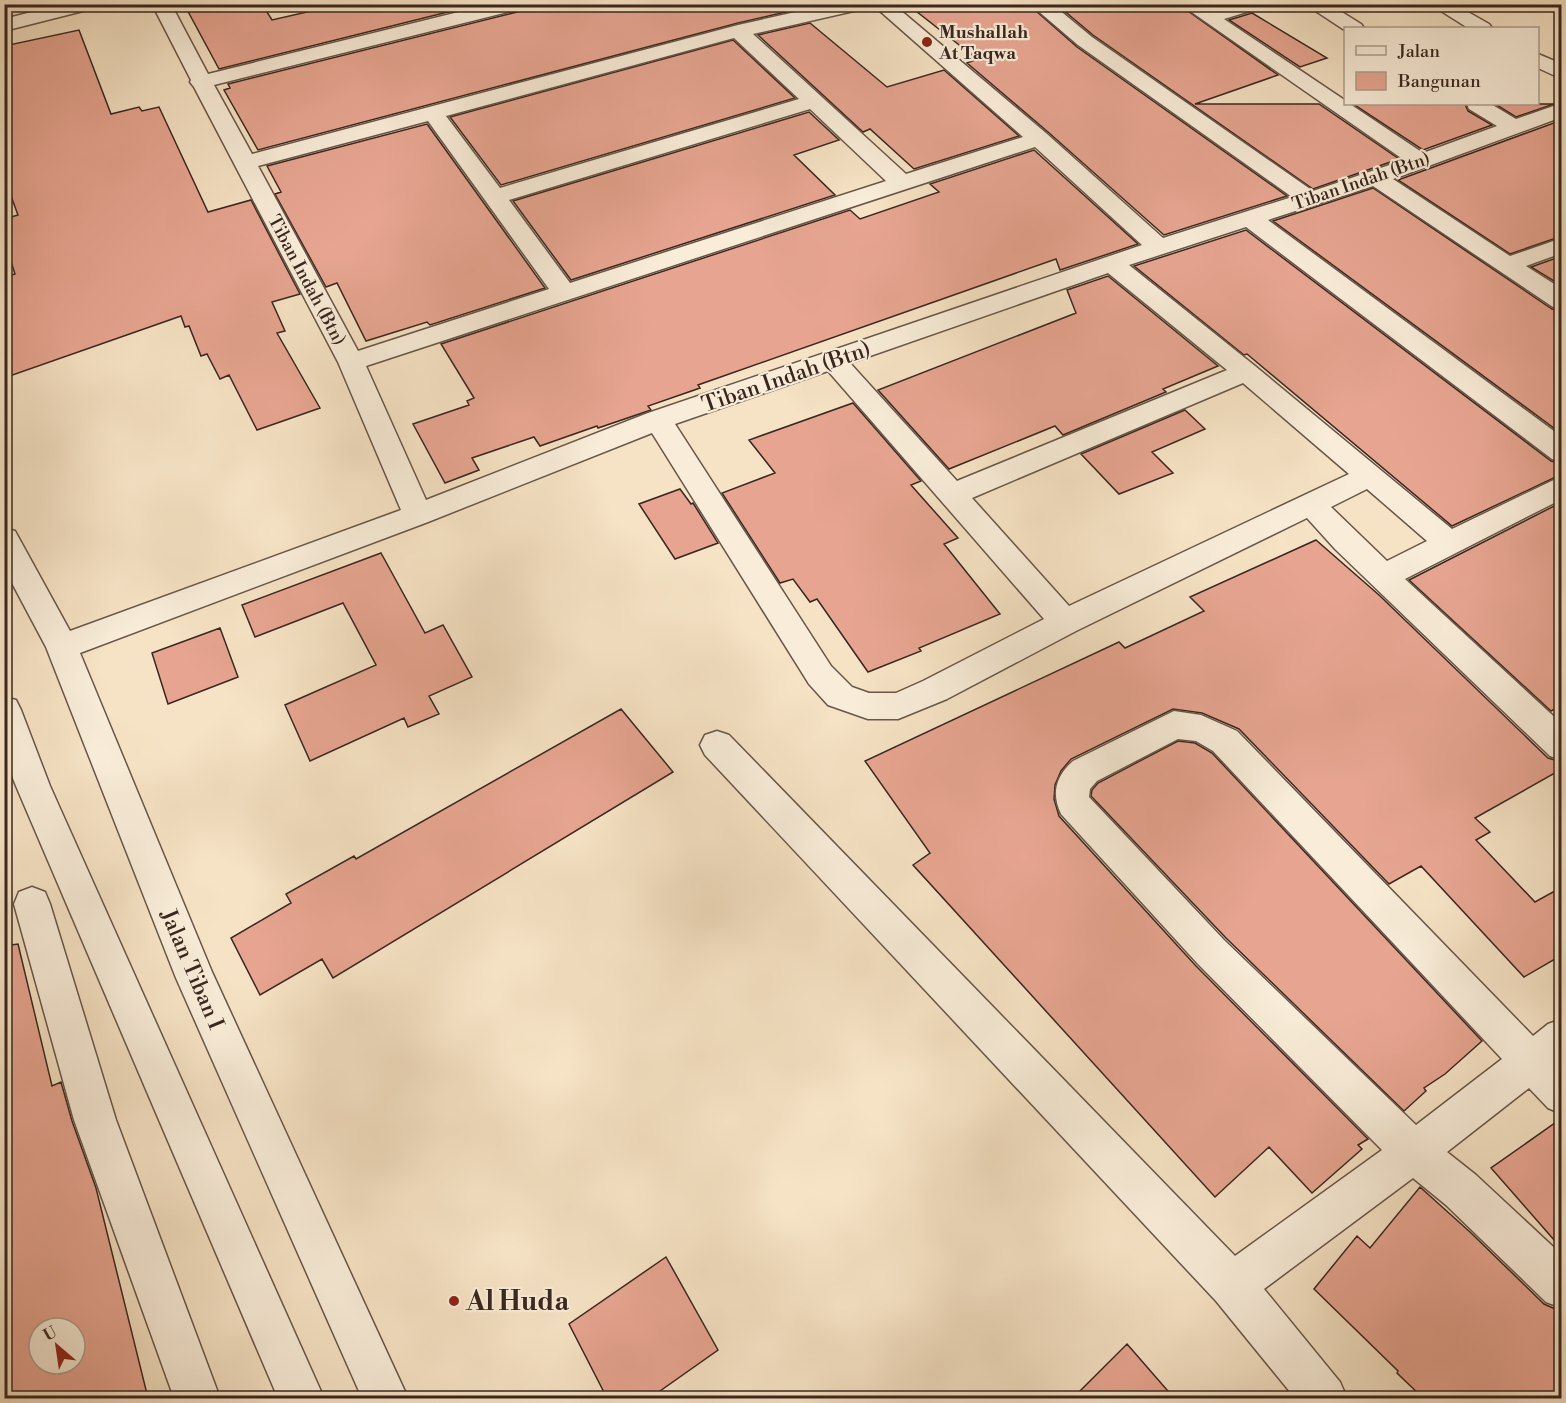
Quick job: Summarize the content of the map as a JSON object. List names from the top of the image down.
{
  "streets": {
    "street": ["Tiban Indah (Btn)", "Jalan Tiban I"]
  },
  "crossings": [
    ["Tiban Indah (Btn)", "Jalan Tiban I"]
  ],
  "places": ["Mushallah At Taqwa", "Al Huda"],
  "legend": ["Jalan", "Bangunan"],
  "north": "top left"
}
